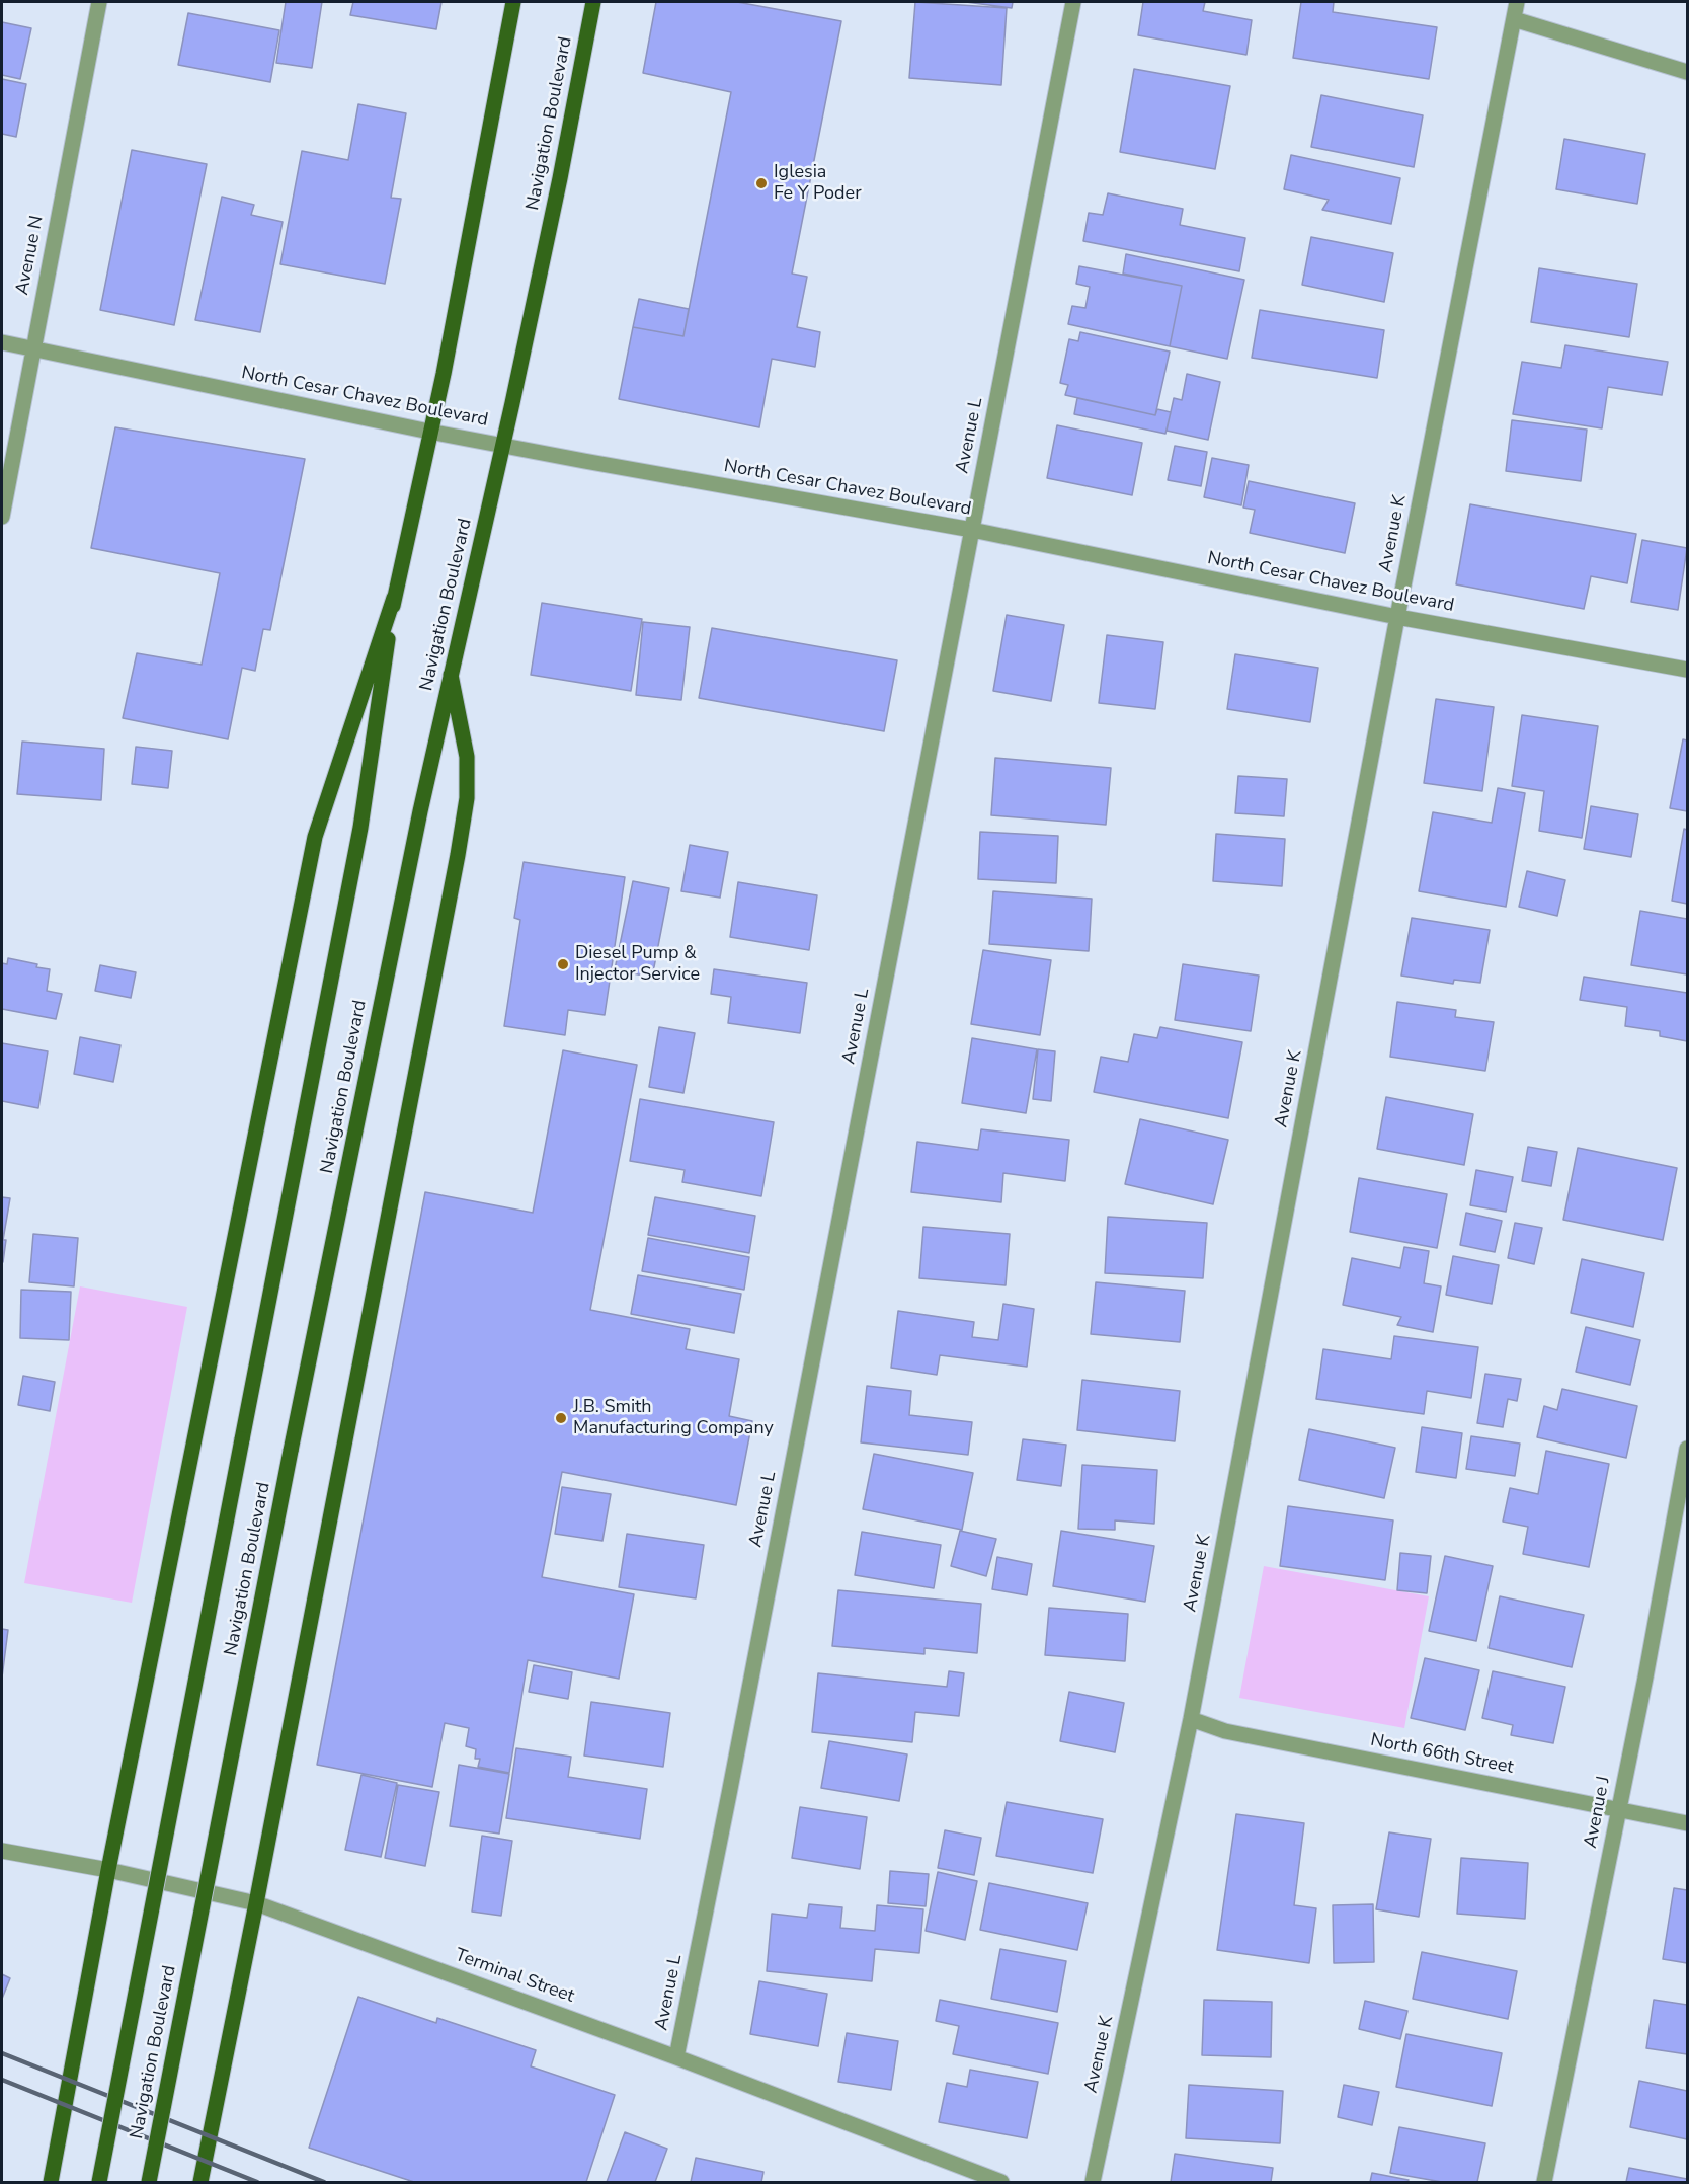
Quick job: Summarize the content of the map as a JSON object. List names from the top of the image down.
{
  "streets": {
    "main road": ["Navigation Boulevard"],
    "street": [
      "Avenue N",
      "North Cesar Chavez Boulevard",
      "Avenue L",
      "Avenue K",
      "North 66th Street",
      "Avenue J",
      "Terminal Street"
    ]
  },
  "crossings": [
    ["Navigation Boulevard", "North Cesar Chavez Boulevard"],
    ["Avenue N", "North Cesar Chavez Boulevard"],
    ["North Cesar Chavez Boulevard", "Avenue L"],
    ["North Cesar Chavez Boulevard", "Avenue K"],
    ["Avenue L", "Terminal Street"],
    ["Avenue K", "North 66th Street"],
    ["North 66th Street", "Avenue J"]
  ],
  "places": ["Iglesia Fe Y Poder", "Diesel Pump & Injector Service", "J.B. Smith Manufacturing Company"]
}
